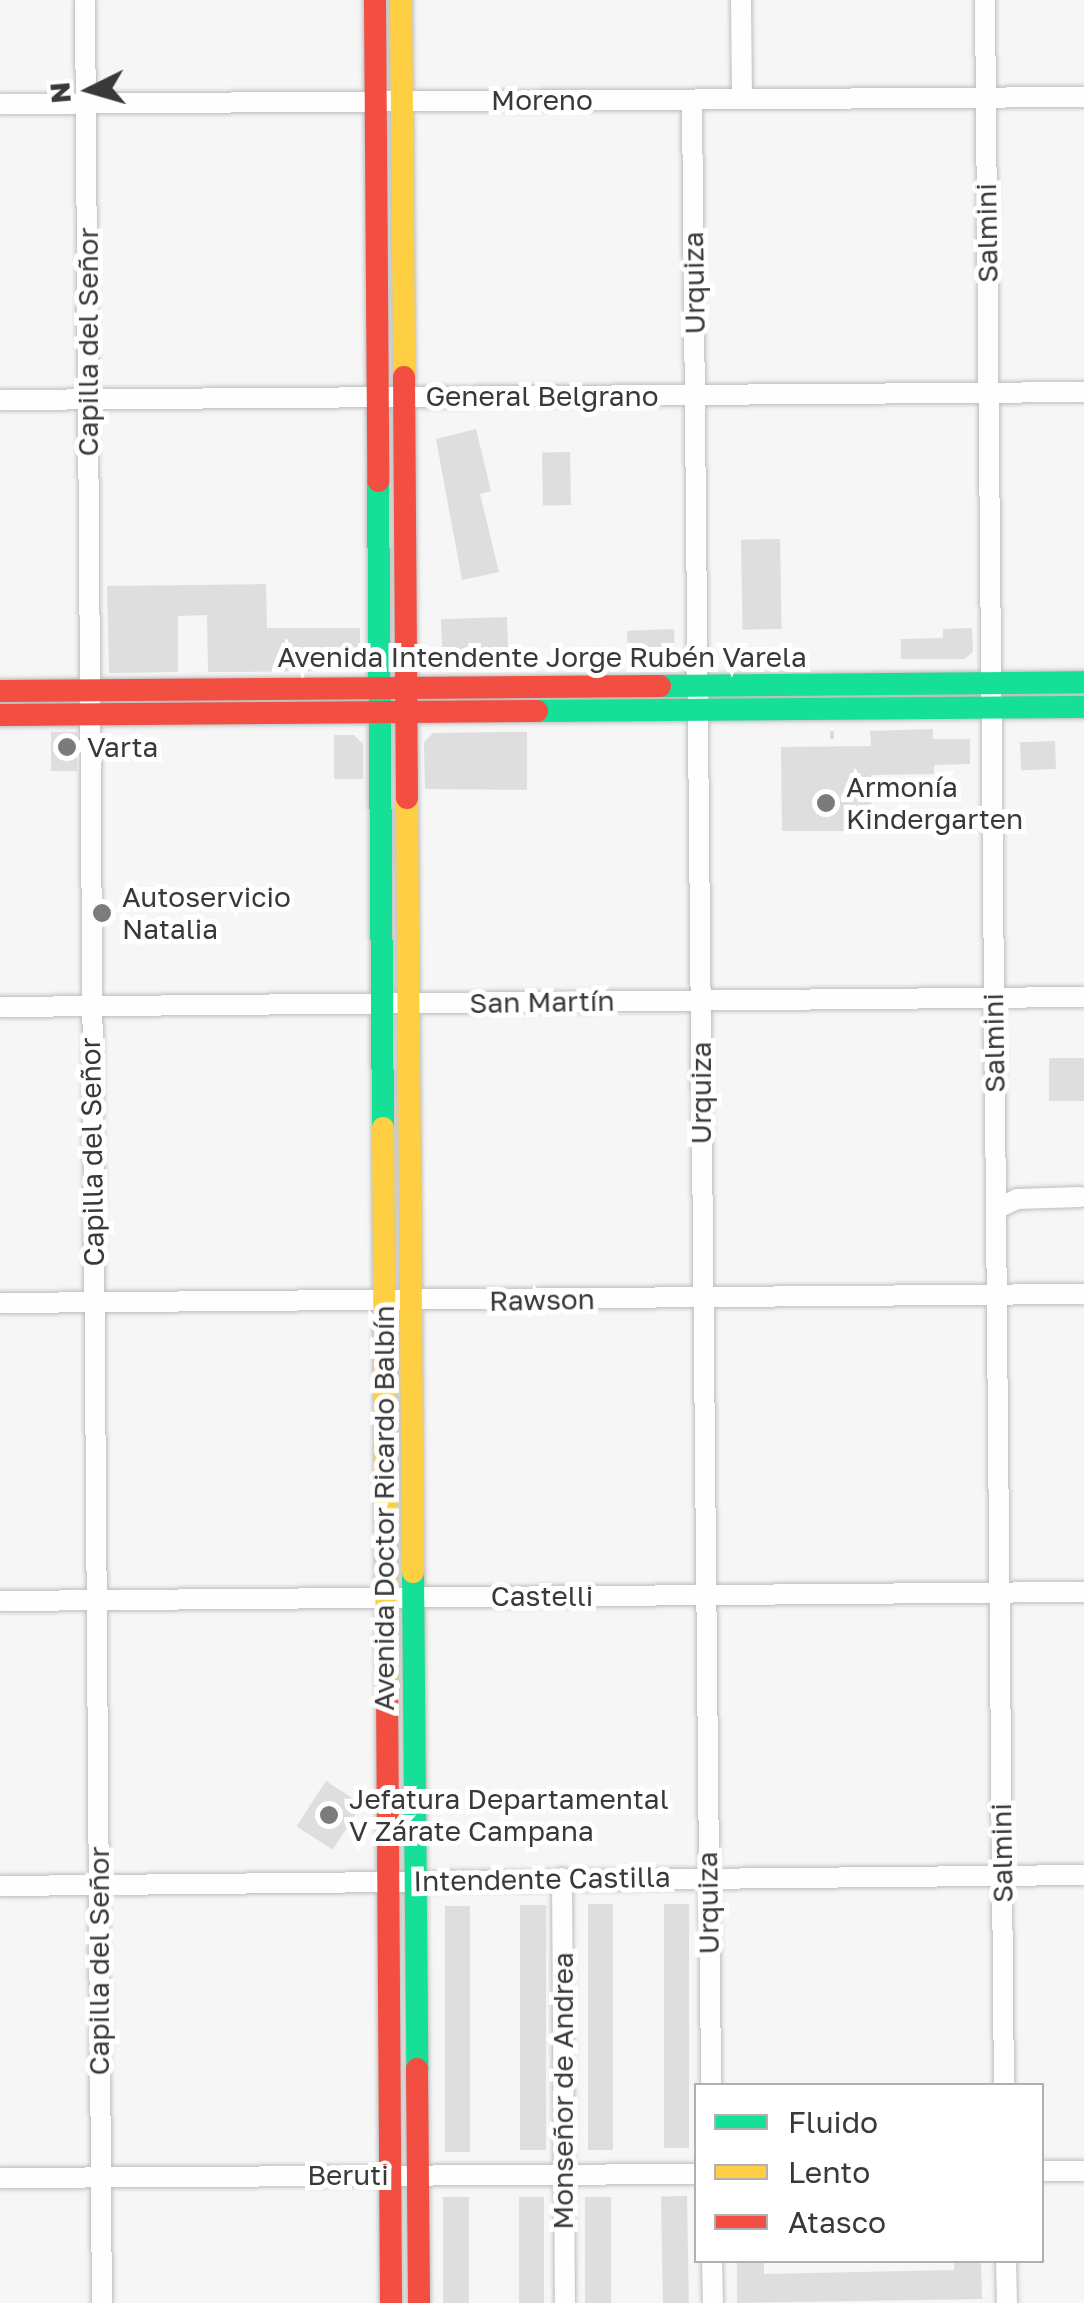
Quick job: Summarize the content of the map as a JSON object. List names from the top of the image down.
{
  "streets": {
    "main road": ["Avenida Intendente Jorge Rubén Varela", "Avenida Doctor Ricardo Balbín"],
    "street": [
      "Moreno",
      "Salmini",
      "Urquiza",
      "Capilla del Señor",
      "General Belgrano",
      "San Martín",
      "Rawson",
      "Castelli",
      "Intendente Castilla",
      "Monseñor de Andrea",
      "Beruti"
    ]
  },
  "crossings": [
    ["Moreno", "Salmini"],
    ["Moreno", "Urquiza"],
    ["Moreno", "Capilla del Señor"],
    ["Moreno", "Avenida Doctor Ricardo Balbín"],
    ["Salmini", "General Belgrano"],
    ["Salmini", "Avenida Intendente Jorge Rubén Varela"],
    ["Salmini", "San Martín"],
    ["Salmini", "Rawson"],
    ["Salmini", "Castelli"],
    ["Salmini", "Intendente Castilla"],
    ["Urquiza", "General Belgrano"],
    ["Urquiza", "Avenida Intendente Jorge Rubén Varela"],
    ["Urquiza", "San Martín"],
    ["Urquiza", "Rawson"],
    ["Urquiza", "Castelli"],
    ["Urquiza", "Intendente Castilla"],
    ["Capilla del Señor", "General Belgrano"],
    ["Capilla del Señor", "Avenida Intendente Jorge Rubén Varela"],
    ["Capilla del Señor", "San Martín"],
    ["Capilla del Señor", "Rawson"],
    ["Capilla del Señor", "Castelli"],
    ["Capilla del Señor", "Intendente Castilla"],
    ["Capilla del Señor", "Beruti"],
    ["General Belgrano", "Avenida Doctor Ricardo Balbín"],
    ["Avenida Intendente Jorge Rubén Varela", "Avenida Doctor Ricardo Balbín"],
    ["San Martín", "Avenida Doctor Ricardo Balbín"],
    ["Rawson", "Avenida Doctor Ricardo Balbín"],
    ["Avenida Doctor Ricardo Balbín", "Castelli"],
    ["Avenida Doctor Ricardo Balbín", "Intendente Castilla"],
    ["Avenida Doctor Ricardo Balbín", "Beruti"],
    ["Intendente Castilla", "Monseñor de Andrea"],
    ["Monseñor de Andrea", "Beruti"]
  ],
  "places": [
    "Varta",
    "Armonía Kindergarten",
    "Autoservicio Natalia",
    "Jefatura Departamental V Zárate Campana"
  ],
  "legend": ["Fluido", "Lento", "Atasco"],
  "north": "left"
}
